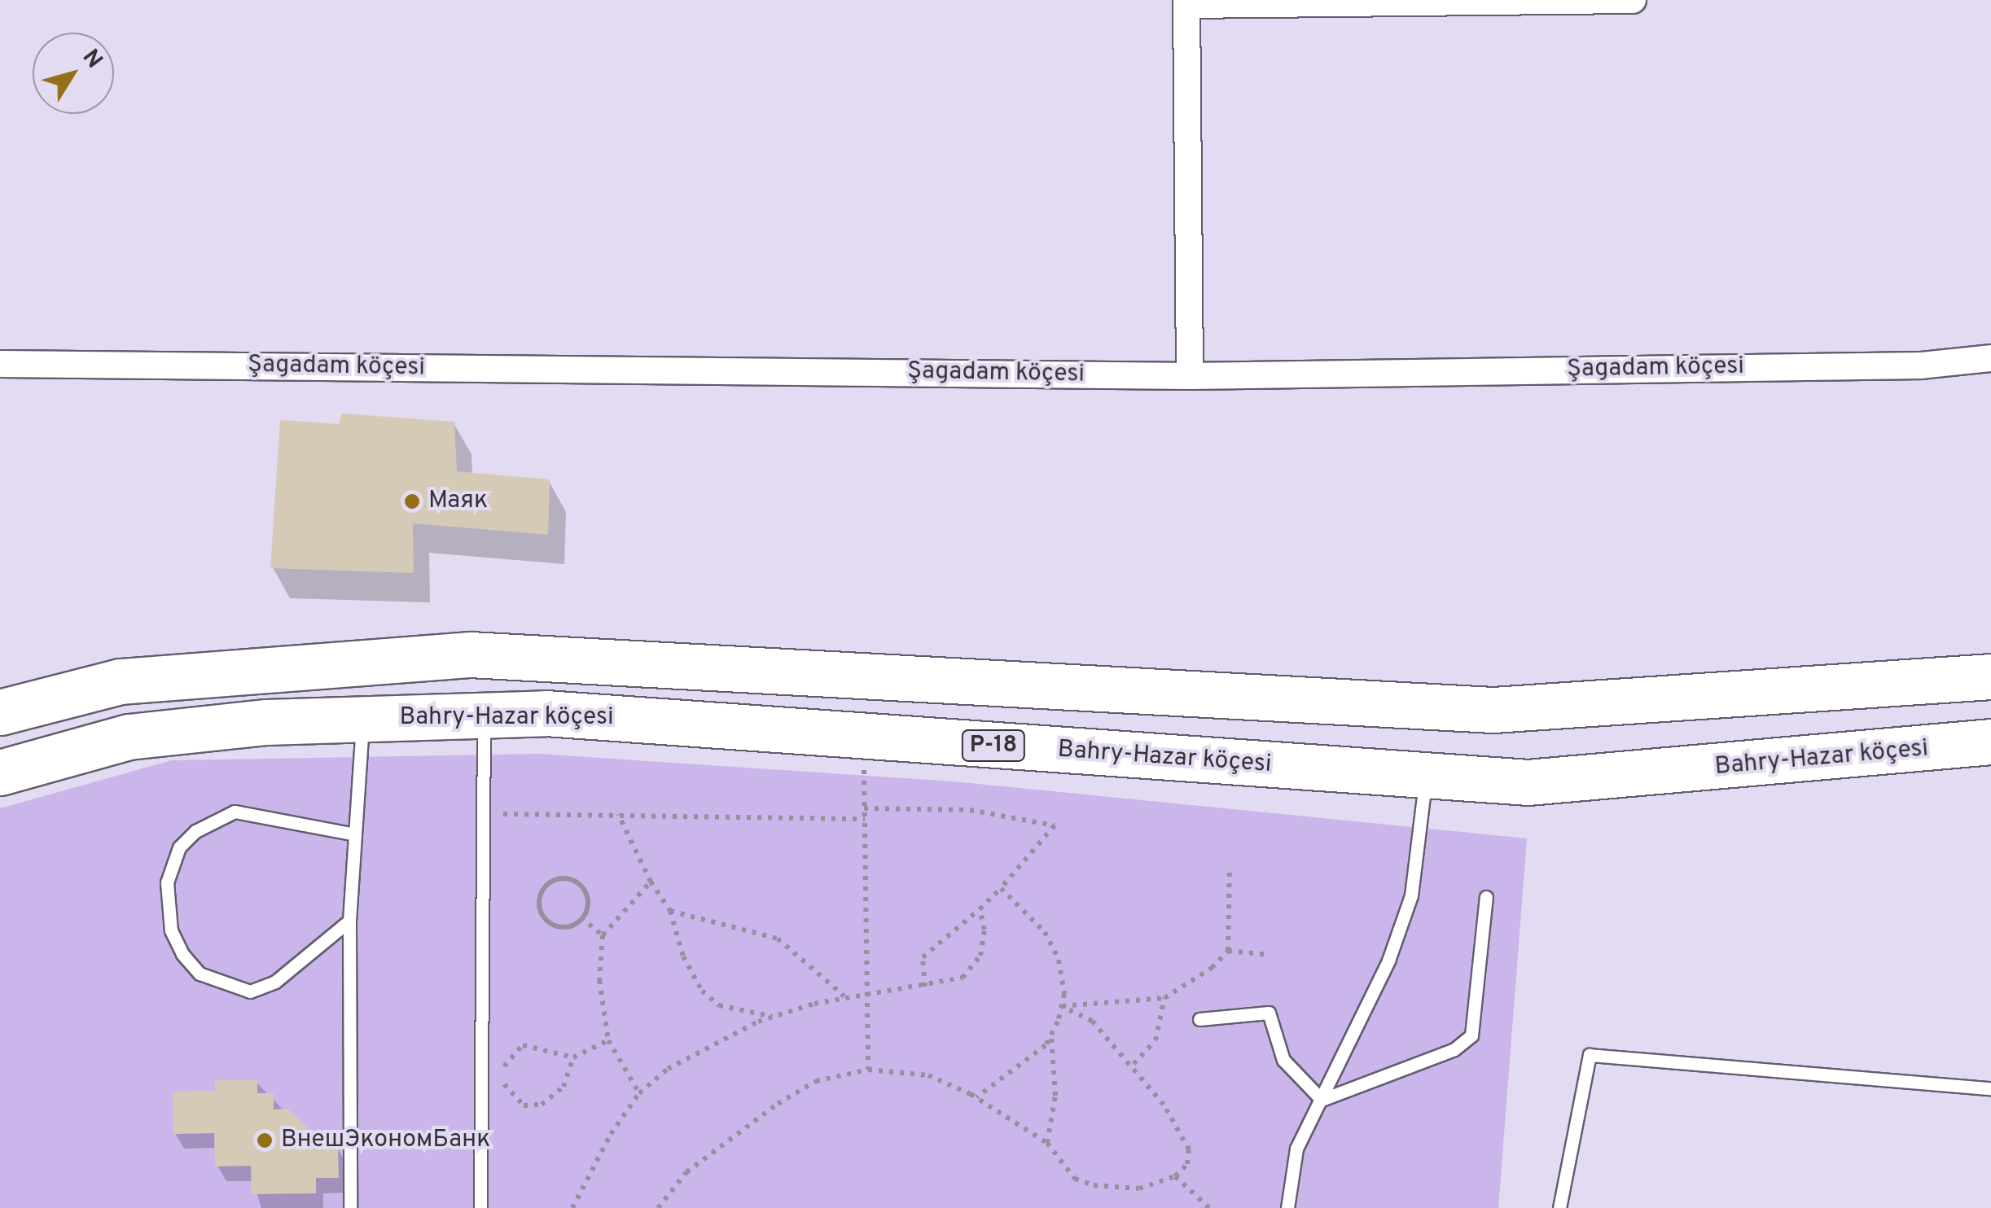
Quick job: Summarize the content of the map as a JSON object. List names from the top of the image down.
{
  "streets": {
    "highway": ["Bahry-Hazar köçesi", "P-18"],
    "street": ["Şagadam köçesi"]
  },
  "places": ["Маяк", "ВнешЭкономБанк"],
  "north": "top right"
}
